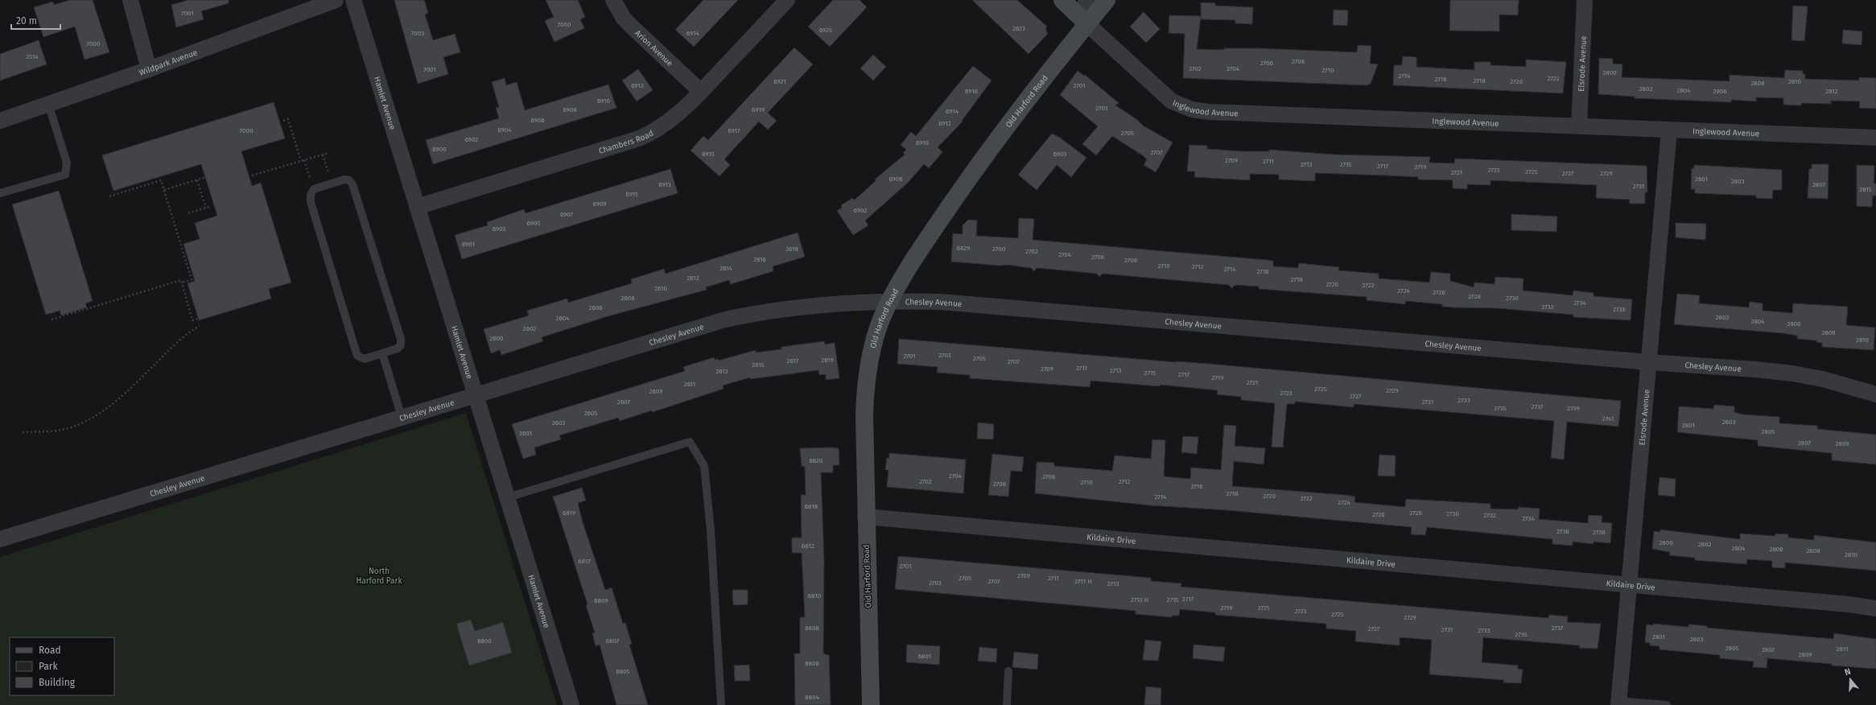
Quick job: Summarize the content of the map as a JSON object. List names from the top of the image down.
{
  "streets": {
    "street": [
      "Arion Avenue",
      "Wildpark Avenue",
      "Elsrode Avenue",
      "Old Harford Road",
      "Hamlet Avenue",
      "Inglewood Avenue",
      "Chambers Road",
      "Chesley Avenue",
      "Kildaire Drive"
    ]
  },
  "crossings": [
    ["Arion Avenue", "Chambers Road"],
    ["Elsrode Avenue", "Inglewood Avenue"],
    ["Elsrode Avenue", "Chesley Avenue"],
    ["Elsrode Avenue", "Kildaire Drive"],
    ["Old Harford Road", "Inglewood Avenue"],
    ["Old Harford Road", "Chesley Avenue"],
    ["Old Harford Road", "Kildaire Drive"],
    ["Hamlet Avenue", "Chambers Road"],
    ["Hamlet Avenue", "Chesley Avenue"]
  ],
  "parks": ["North Harford Park"],
  "house_numbers": [
    "7001",
    "7000",
    "2623",
    "6925",
    "7003",
    "6914",
    "7000",
    "2514",
    "2708",
    "2706",
    "2702",
    "2704",
    "7001",
    "2710",
    "2800",
    "2714",
    "2722",
    "2716",
    "2718",
    "6921",
    "2720",
    "2810",
    "2808",
    "6912",
    "2701",
    "2802",
    "2804",
    "6916",
    "2806",
    "2812",
    "6910",
    "2703",
    "6908",
    "6919",
    "6914",
    "6906",
    "6912",
    "6904",
    "7000",
    "6917",
    "2705",
    "6902",
    "6910",
    "6900",
    "2707",
    "6915",
    "6903",
    "2709",
    "2711",
    "2713",
    "2715",
    "2717",
    "2719",
    "2723",
    "2725",
    "2721",
    "2727",
    "2729",
    "6906",
    "2801",
    "2803",
    "6913",
    "2807",
    "2731",
    "2815",
    "6911",
    "6909",
    "6902",
    "6907",
    "6905",
    "6903",
    "6901",
    "6829",
    "2618",
    "2700",
    "2702",
    "2704",
    "2706",
    "2616",
    "2708",
    "2710",
    "2712",
    "2614",
    "2714",
    "2716",
    "2612",
    "2718",
    "2720",
    "2722",
    "2610",
    "2724",
    "2726",
    "2728",
    "2608",
    "2730",
    "2734",
    "2732",
    "2606",
    "2736",
    "2802",
    "2604",
    "2804",
    "2806",
    "2602",
    "2808",
    "2600",
    "2810",
    "2703",
    "2701",
    "2705",
    "2619",
    "2617",
    "2707",
    "2615",
    "2711",
    "2709",
    "2713",
    "2613",
    "2715",
    "2717",
    "2719",
    "2721",
    "2611",
    "2725",
    "2729",
    "2609",
    "2723",
    "2727",
    "2733",
    "2607",
    "2731",
    "2737",
    "2735",
    "2739",
    "2605",
    "2741",
    "2803",
    "2603",
    "2801",
    "2805",
    "2601",
    "2807",
    "2809",
    "6820",
    "2704",
    "2708",
    "2702",
    "2712",
    "2710",
    "2706",
    "2716",
    "2718",
    "2720",
    "2714",
    "2722",
    "2724",
    "6818",
    "6819",
    "2728",
    "2730",
    "2726",
    "2732",
    "2734",
    "2736",
    "2738",
    "2800",
    "2802",
    "6812",
    "2804",
    "2806",
    "2808",
    "2810",
    "6817",
    "2701",
    "2709",
    "2705",
    "2711",
    "2707",
    "2711 H",
    "2703",
    "2713",
    "6810",
    "2717",
    "2713 H",
    "2715",
    "6809",
    "2719",
    "2721",
    "2723",
    "2725",
    "2729",
    "6808",
    "2737",
    "2727",
    "2731",
    "2733",
    "2735",
    "2801",
    "2803",
    "6800",
    "6807",
    "2805",
    "2811",
    "2807",
    "2809",
    "6801",
    "6806",
    "6805",
    "6804"
  ],
  "legend": ["Road", "Park", "Building"],
  "scale_bar": "20 m",
  "north": "top"
}
